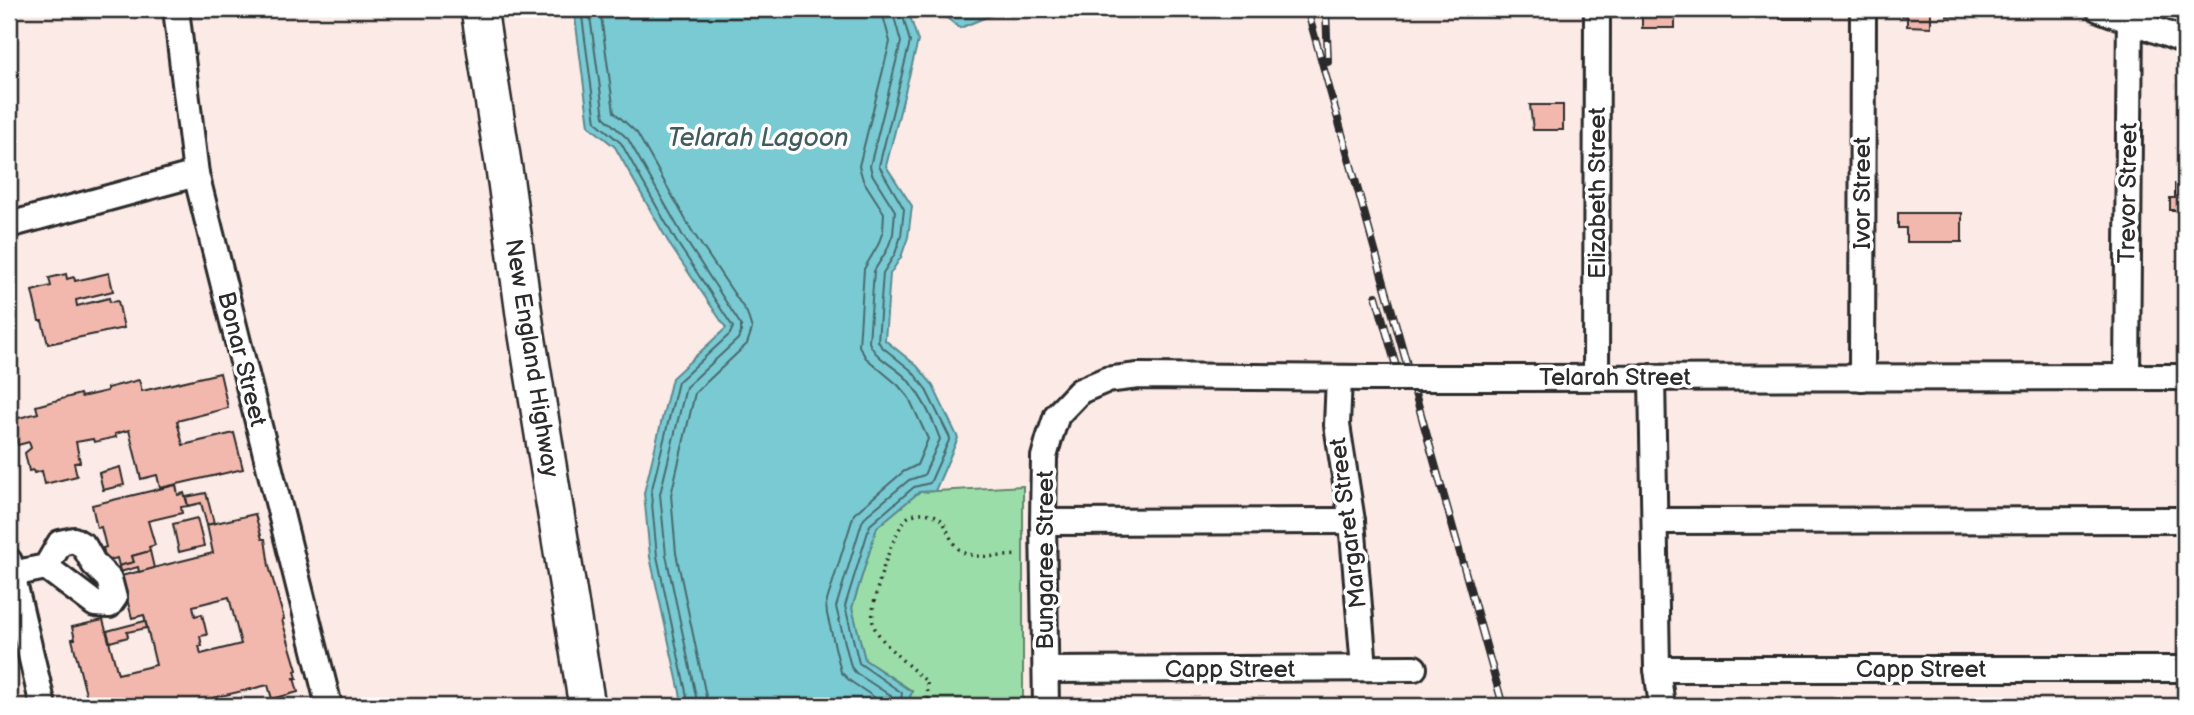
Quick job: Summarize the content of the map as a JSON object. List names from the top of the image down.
{
  "streets": {
    "highway": ["New England Highway"],
    "street": [
      "Elizabeth Street",
      "Ivor Street",
      "Trevor Street",
      "Bonar Street",
      "Telarah Street",
      "Margaret Street",
      "Bungaree Street",
      "Capp Street"
    ]
  },
  "crossings": [
    ["Elizabeth Street", "Telarah Street"],
    ["Ivor Street", "Telarah Street"],
    ["Trevor Street", "Telarah Street"],
    ["Telarah Street", "Margaret Street"],
    ["Telarah Street", "Bungaree Street"],
    ["Margaret Street", "Capp Street"],
    ["Bungaree Street", "Capp Street"]
  ],
  "water": ["Telarah Lagoon"]
}
